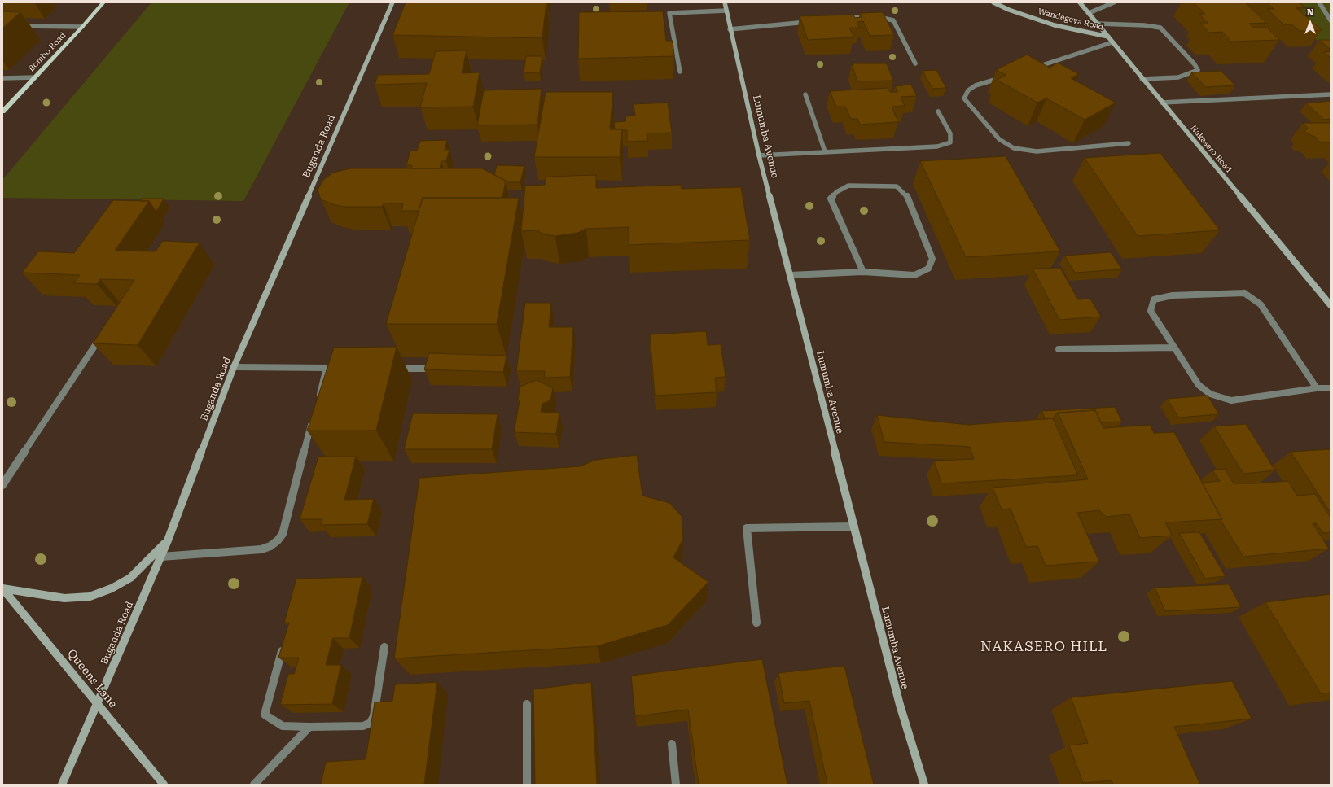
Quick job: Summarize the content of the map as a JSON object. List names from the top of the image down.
{
  "streets": {
    "main road": [
      "Wandegeya Road",
      "Bombo Road",
      "Lumumba Avenue",
      "Buganda Road",
      "Nakasero Road",
      "Queens Lane"
    ]
  },
  "crossings": [
    ["Wandegeya Road", "Nakasero Road"],
    ["Buganda Road", "Queens Lane"]
  ],
  "districts": ["NAKASERO HILL"],
  "north": "top"
}
